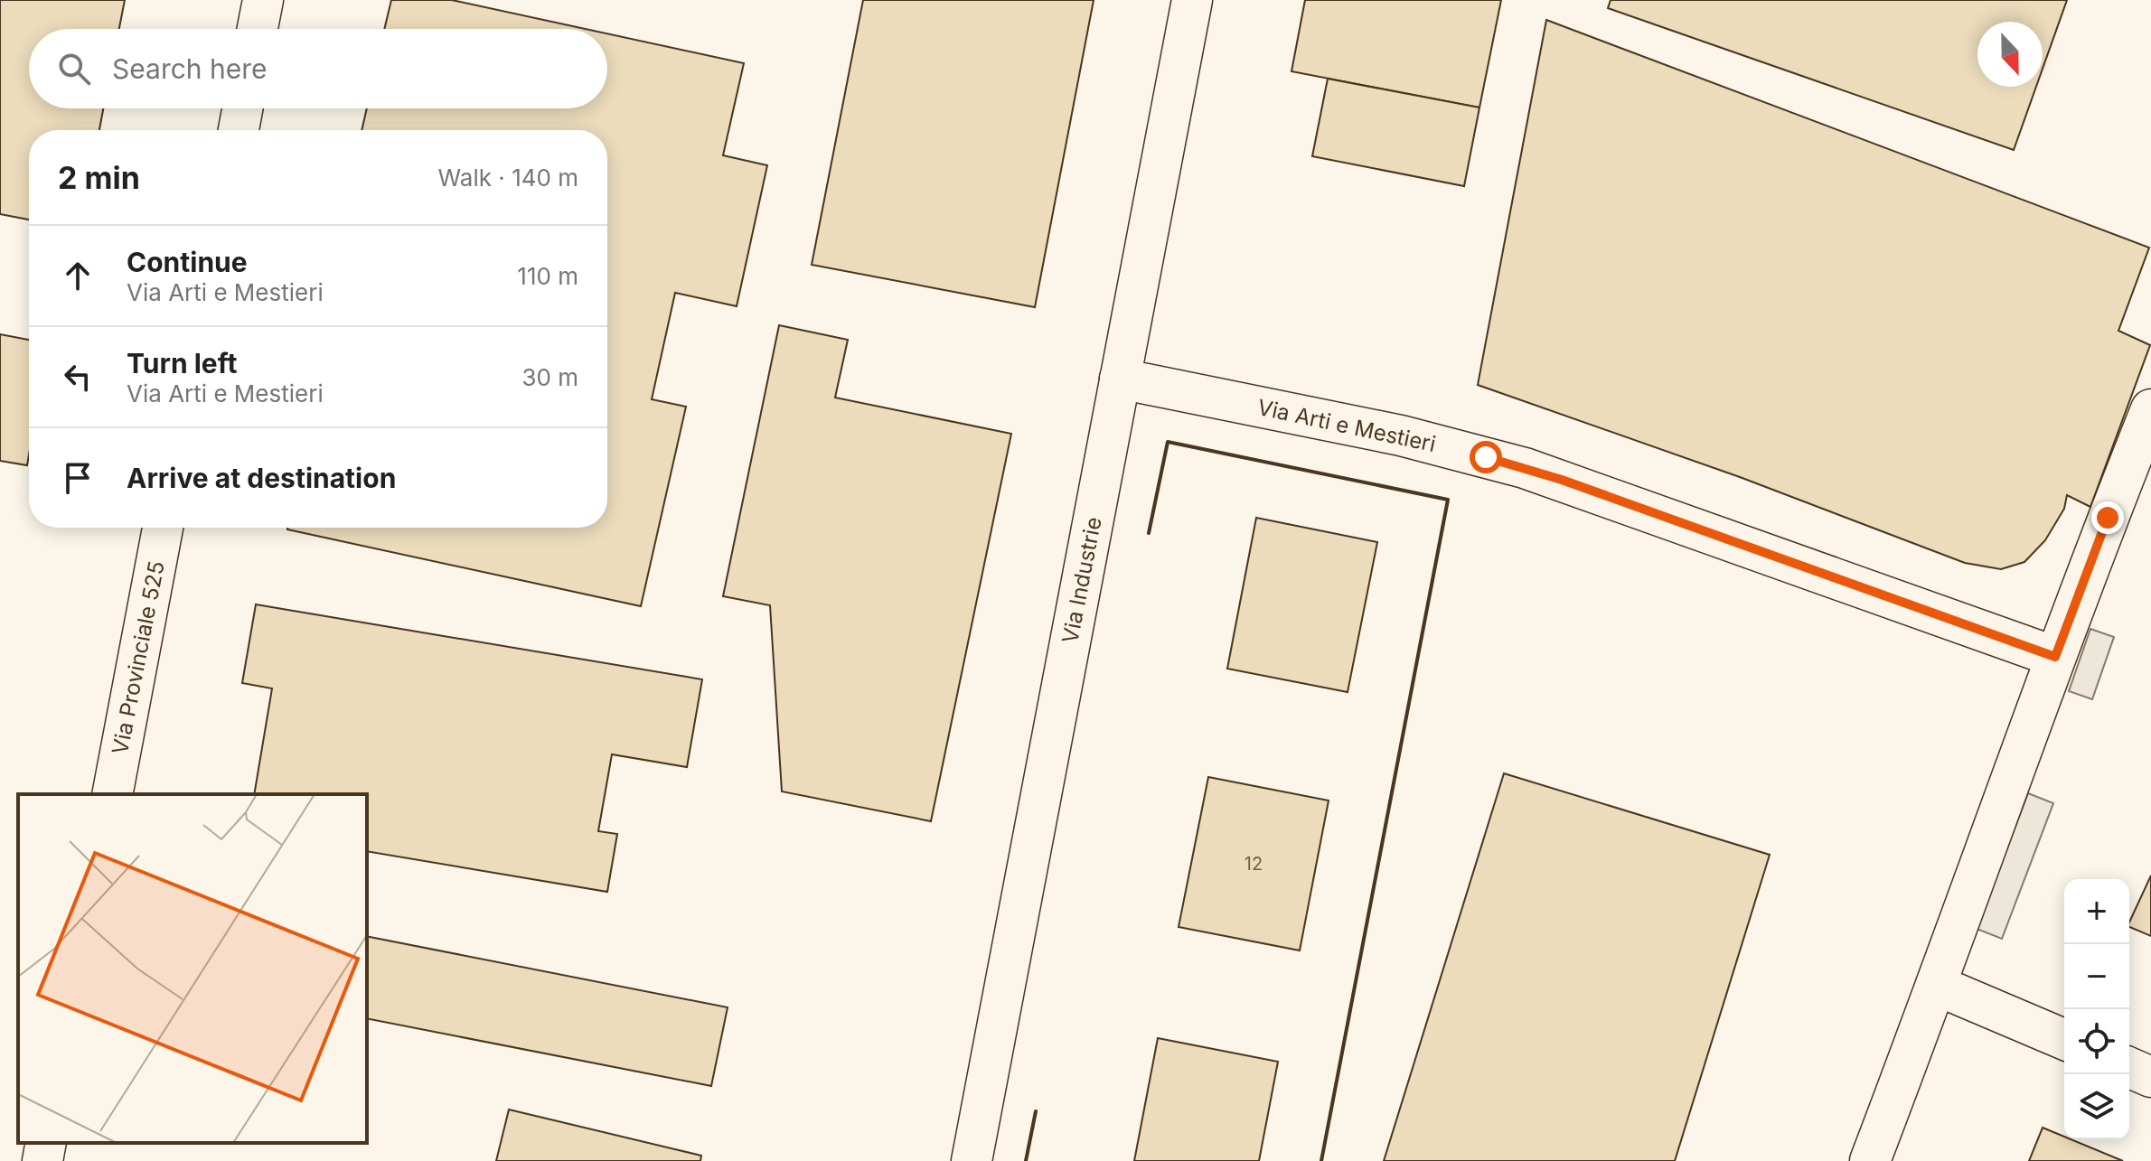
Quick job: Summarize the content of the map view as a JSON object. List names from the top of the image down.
{
  "streets": {
    "street": ["Via Arti e Mestieri", "Via Industrie", "Via Provinciale 525"]
  },
  "crossings": [
    ["Via Arti e Mestieri", "Via Industrie"]
  ],
  "house_numbers": ["12"],
  "north": "bottom",
  "page": {
    "search": "Search here",
    "heading": ["2 min", "Walk · 140 m"],
    "list": [
      ["Continue", "Via Arti e Mestieri", "110 m"],
      ["Turn left", "Via Arti e Mestieri", "30 m"],
      "Arrive at destination"
    ],
    "map_buttons": ["+", "−"]
  }
}
